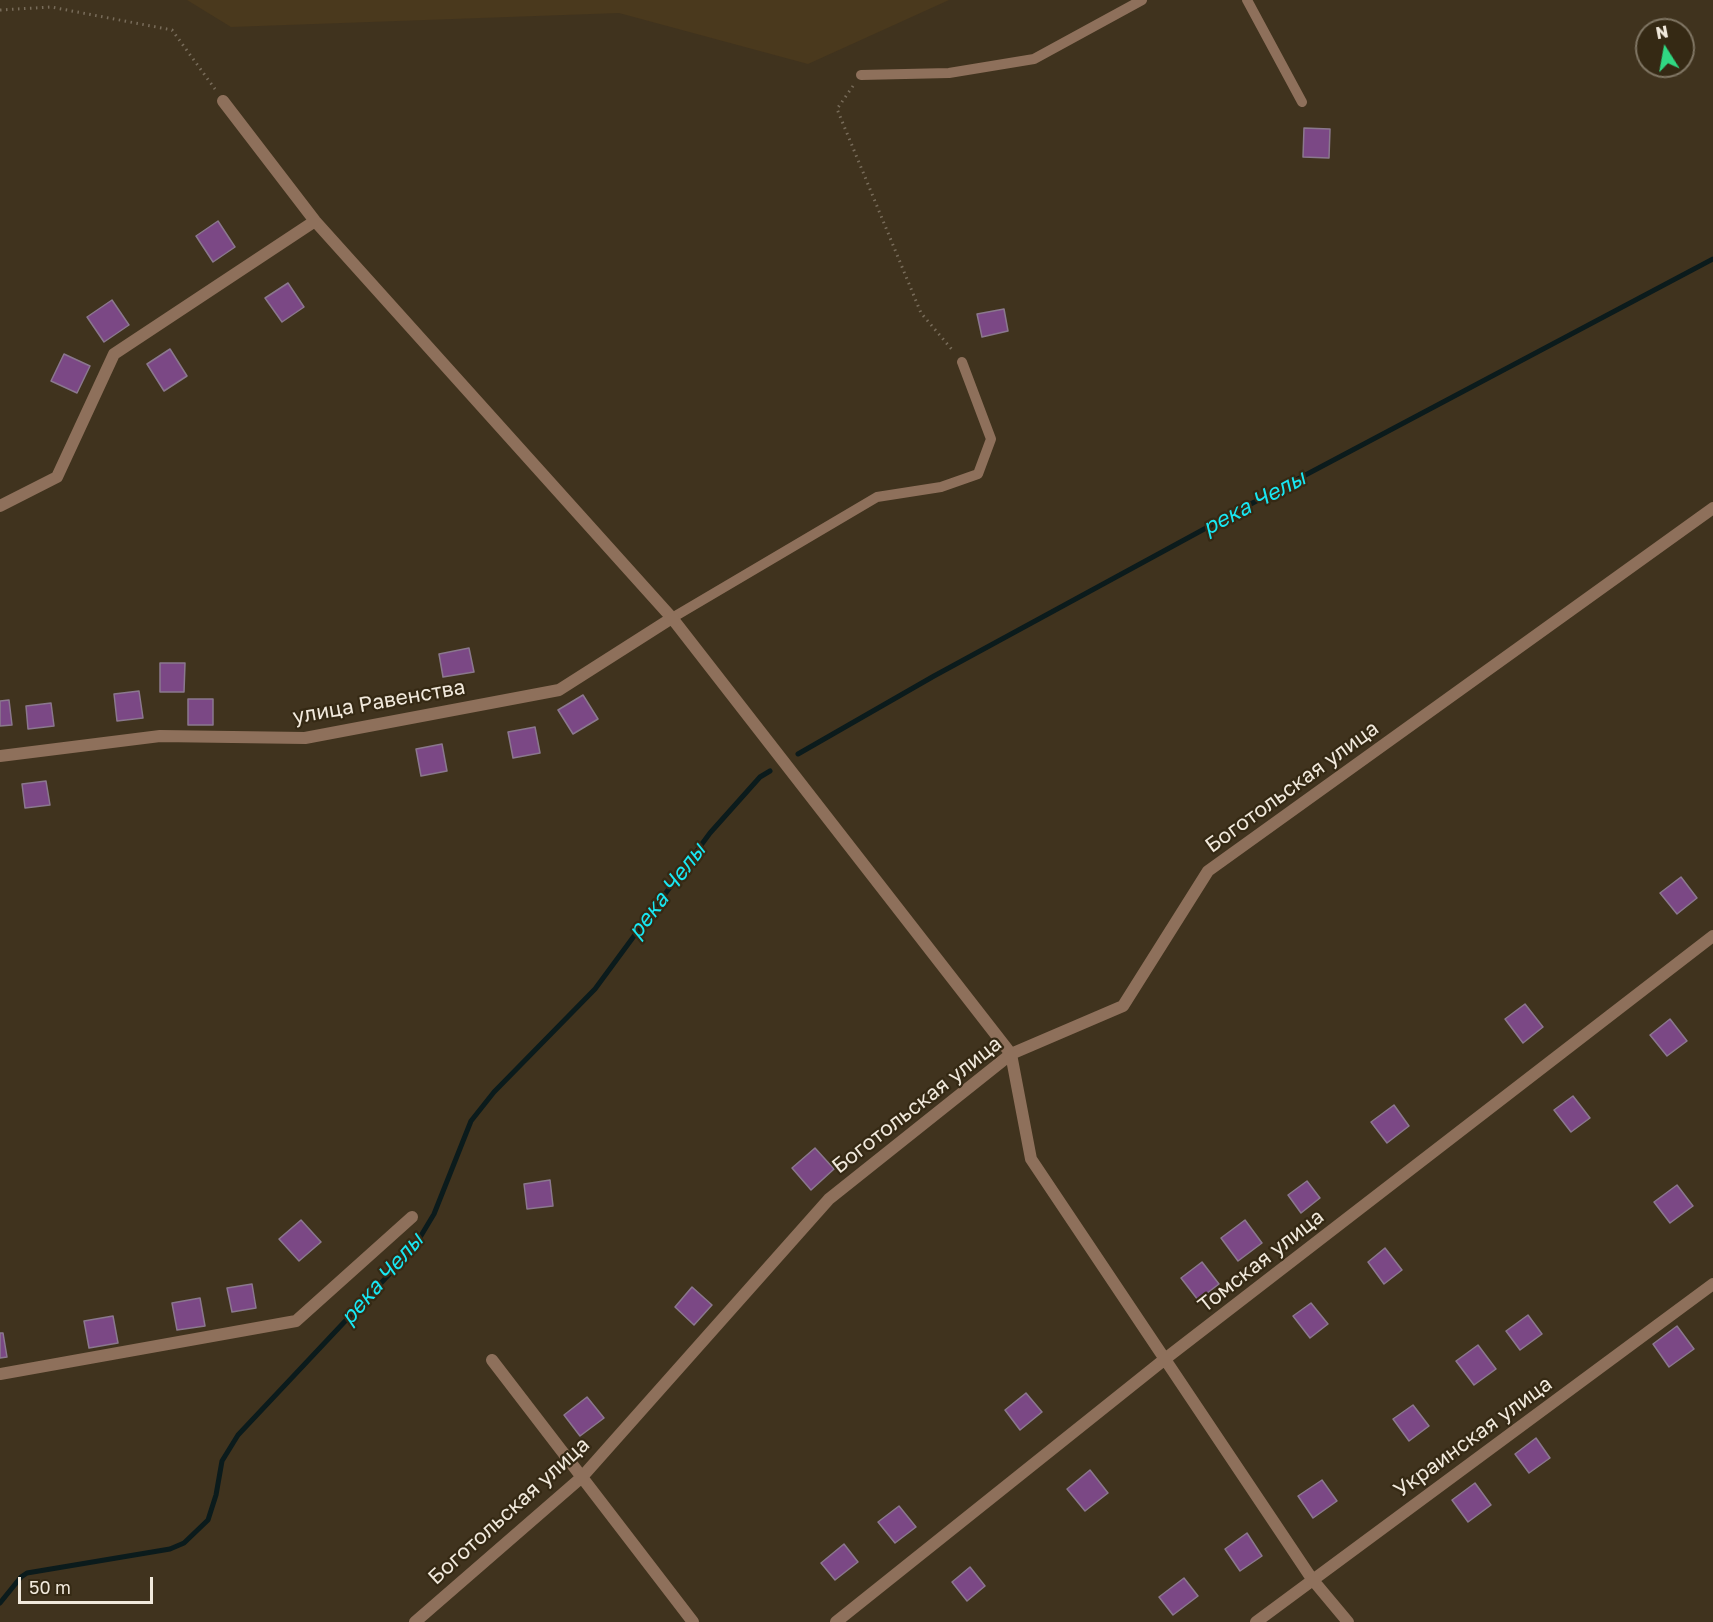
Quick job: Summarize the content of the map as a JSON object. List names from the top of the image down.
{
  "streets": {
    "street": [
      "улица Равенства",
      "Боготольская улица",
      "Томская улица",
      "Украинская улица"
    ]
  },
  "water": ["река Челы"],
  "scale_bar": "50 m",
  "north": "top"
}
